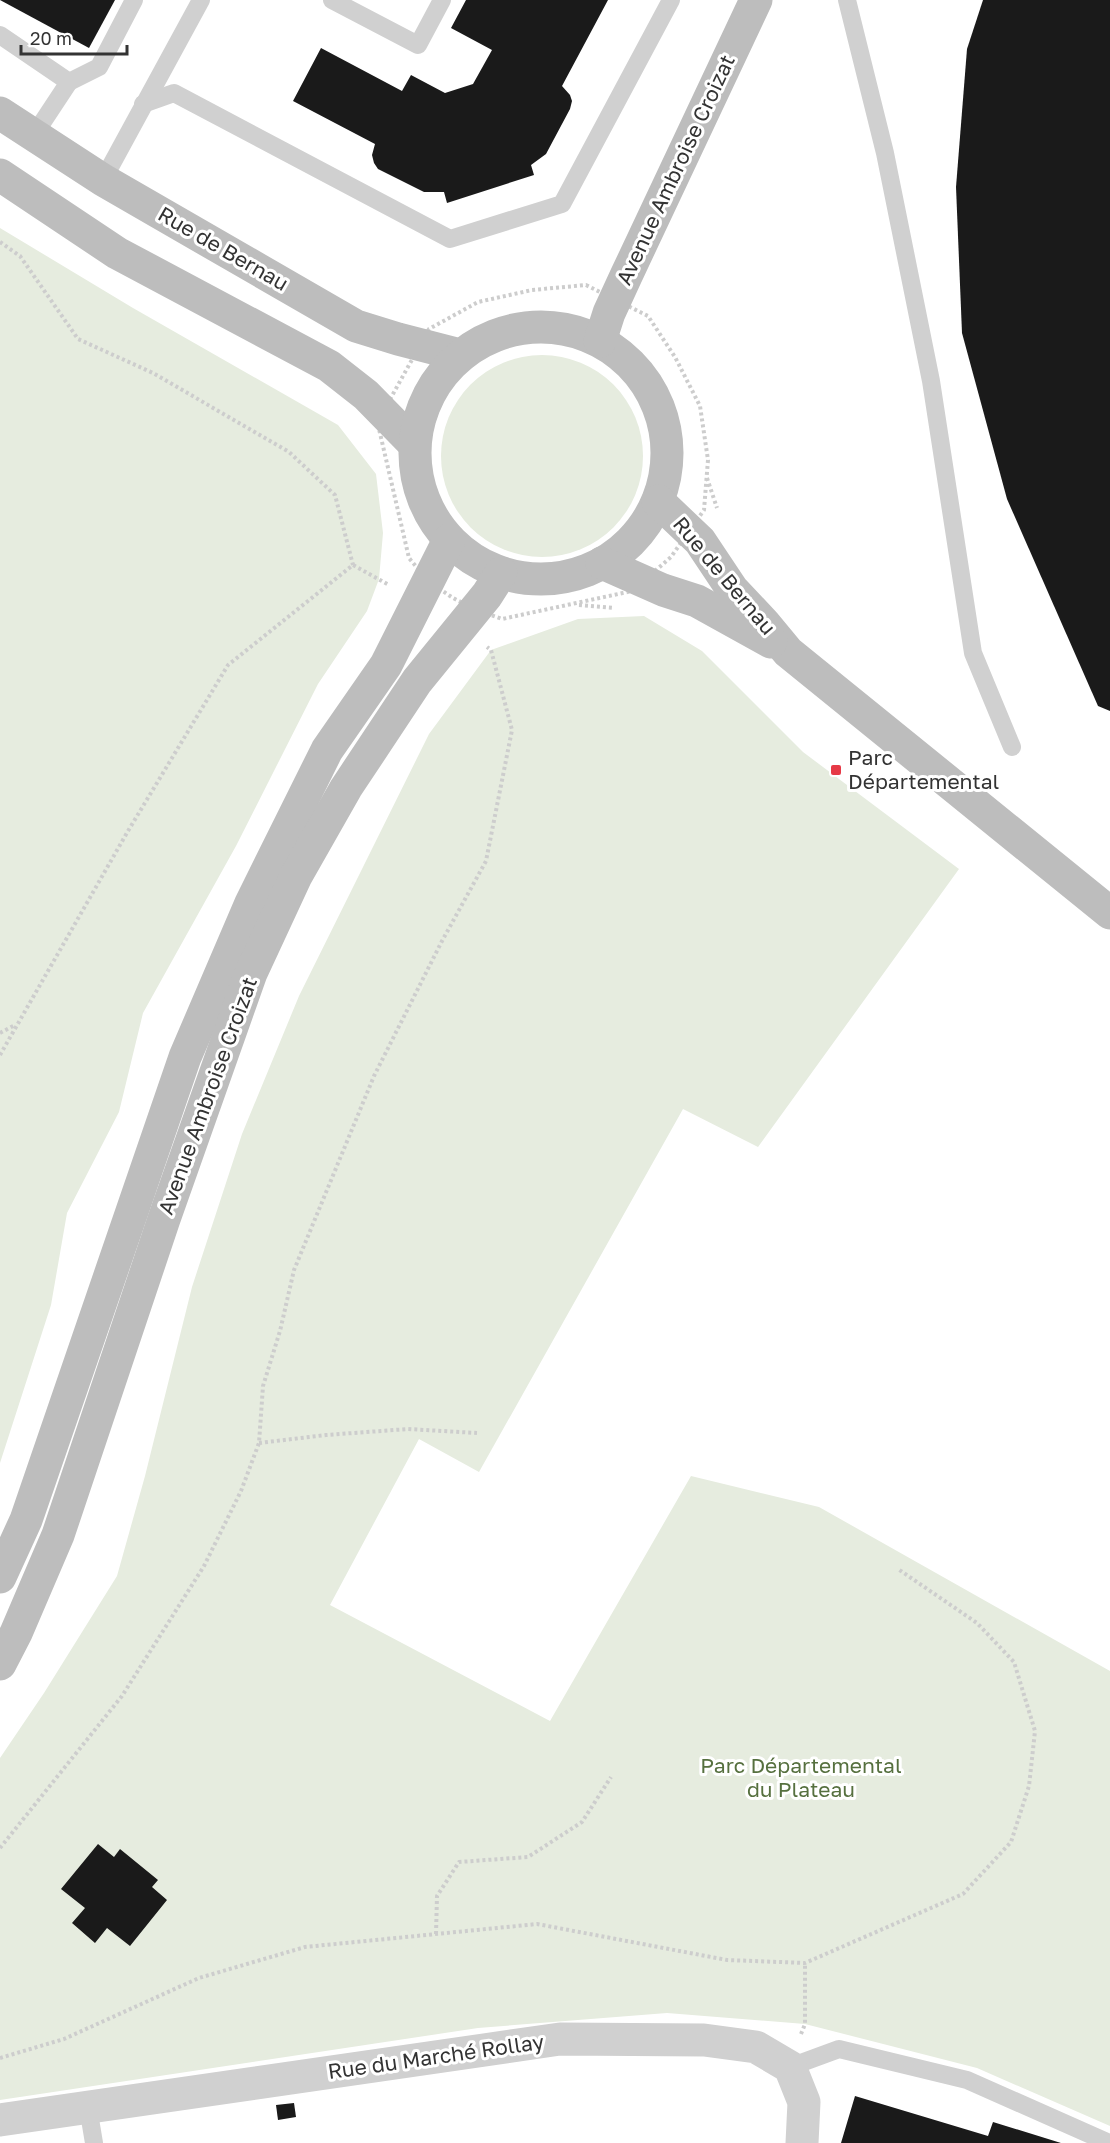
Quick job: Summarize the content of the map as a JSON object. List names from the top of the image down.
{
  "streets": {
    "street": ["Avenue Ambroise Croizat", "Rue de Bernau", "Rue du Marché Rollay"]
  },
  "parks": ["Parc Départemental du Plateau"],
  "places": {
    "transit": ["Parc Départemental"]
  },
  "scale_bar": "20 m"
}
